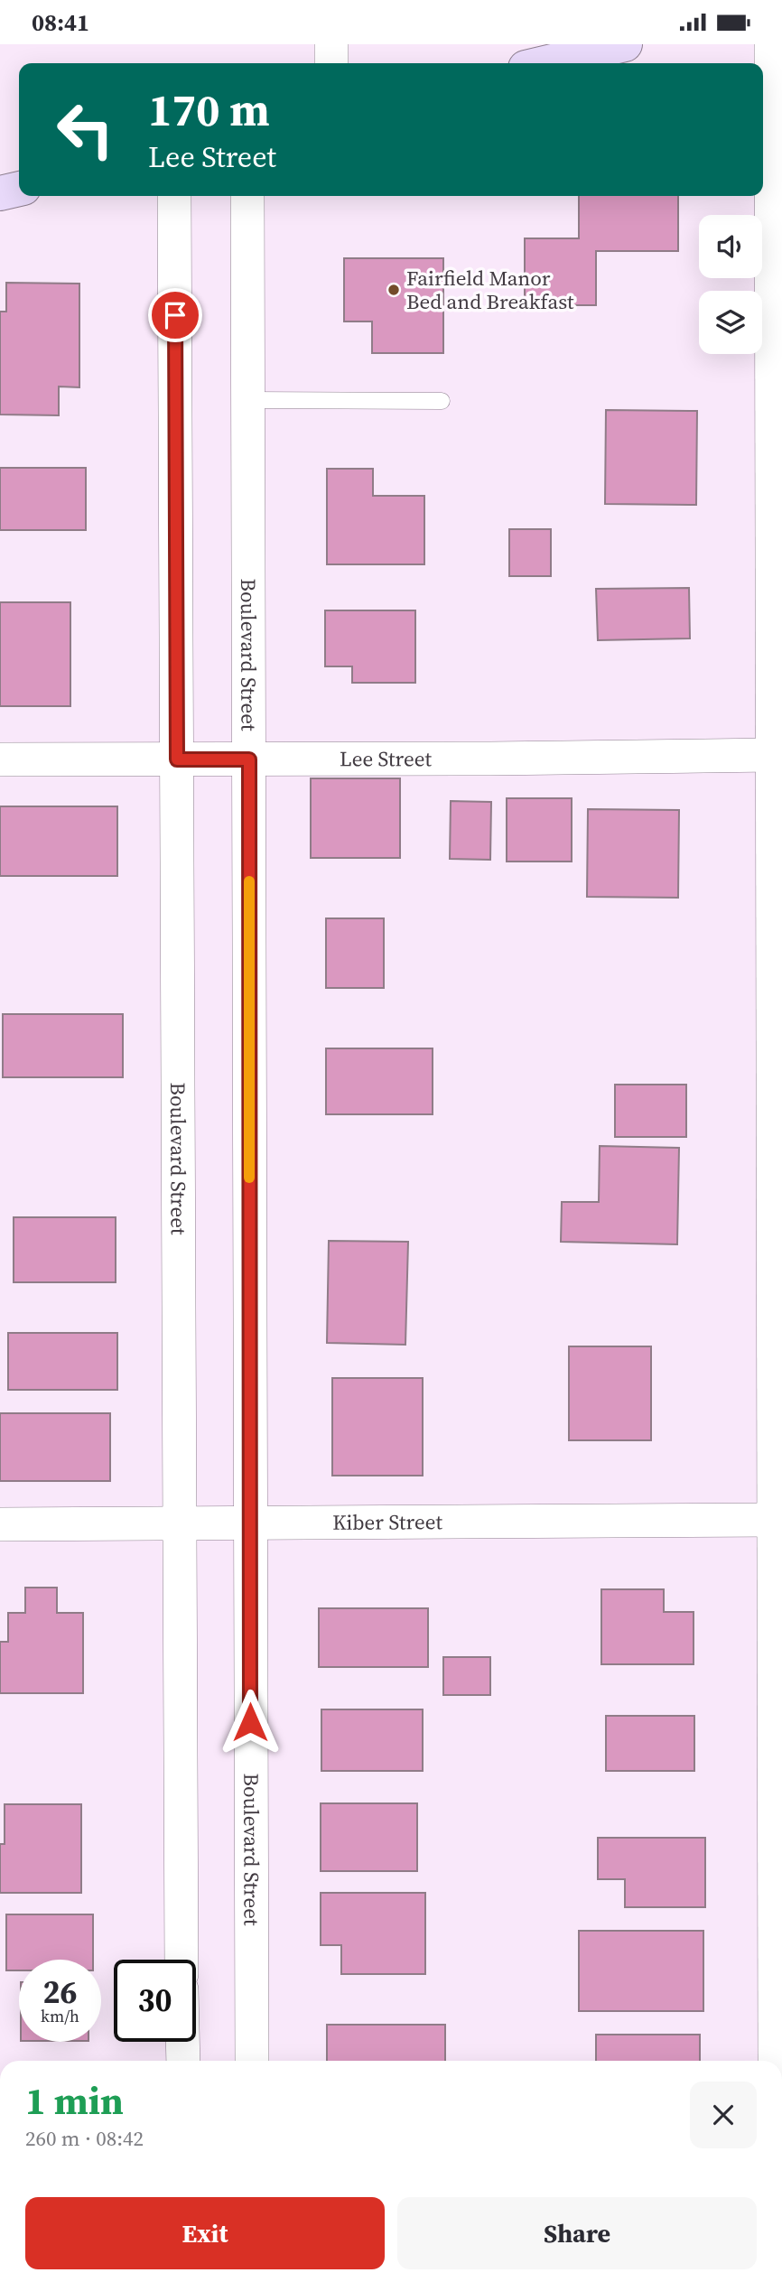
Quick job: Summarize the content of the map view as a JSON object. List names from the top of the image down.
{
  "streets": {
    "street": ["Boulevard Street", "Lee Street", "Kiber Street"]
  },
  "crossings": [
    ["Boulevard Street", "Lee Street"],
    ["Boulevard Street", "Kiber Street"]
  ],
  "places": ["Fairfield Manor Bed and Breakfast"],
  "page": {
    "status": "08:41",
    "turn": ["170 m", "Lee Street"],
    "speed": "26 km/h",
    "limit": "30",
    "heading": ["1 min", "260 m · 08:42"],
    "buttons": ["Exit", "Share"]
  }
}
